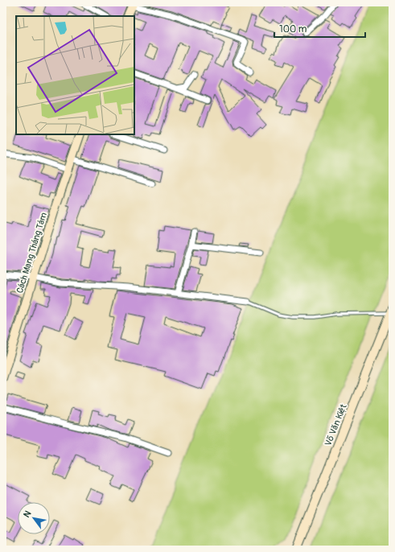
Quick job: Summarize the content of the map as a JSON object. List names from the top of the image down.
{
  "streets": {
    "street": ["Cách Mạng Tháng Tám", "Võ Văn Kiệt"]
  },
  "scale_bar": "100 m",
  "north": "top left"
}
